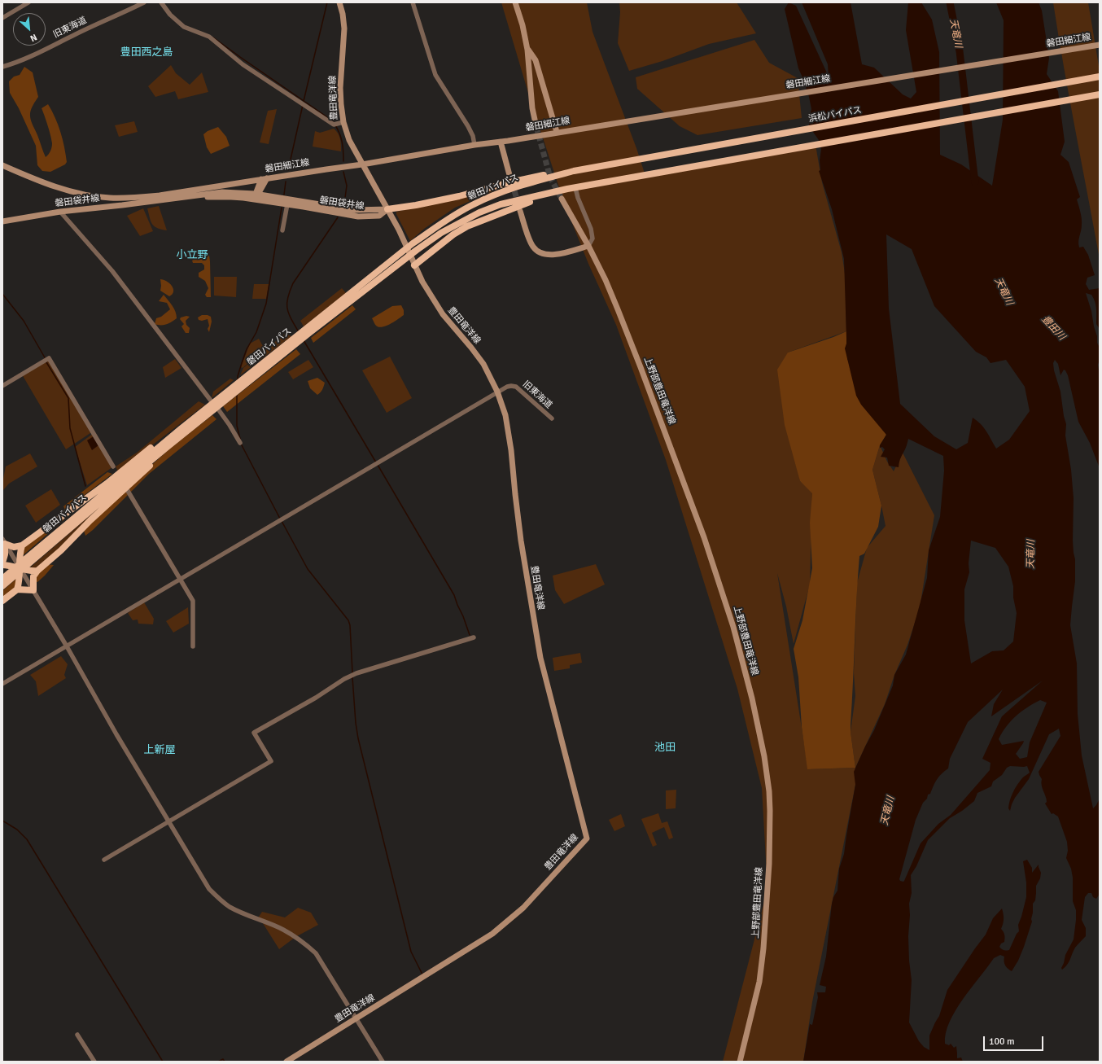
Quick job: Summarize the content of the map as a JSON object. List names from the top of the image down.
{
  "streets": {
    "highway": ["浜松バイパス", "磐田バイパス"],
    "main road": [
      "磐田細江線",
      "豊田竜洋線",
      "磐田袋井線",
      "上野部豊田竜洋線"
    ],
    "street": ["旧東海道"]
  },
  "crossings": [
    ["旧東海道", "豊田竜洋線"],
    ["磐田細江線", "豊田竜洋線"],
    ["豊田竜洋線", "磐田袋井線"],
    ["浜松バイパス", "磐田バイパス"]
  ],
  "districts": [
    "豊田西之島",
    "小立野",
    "池田",
    "上新屋"
  ],
  "water": ["天竜川", "豊田川"],
  "scale_bar": "100 m",
  "north": "bottom right"
}
